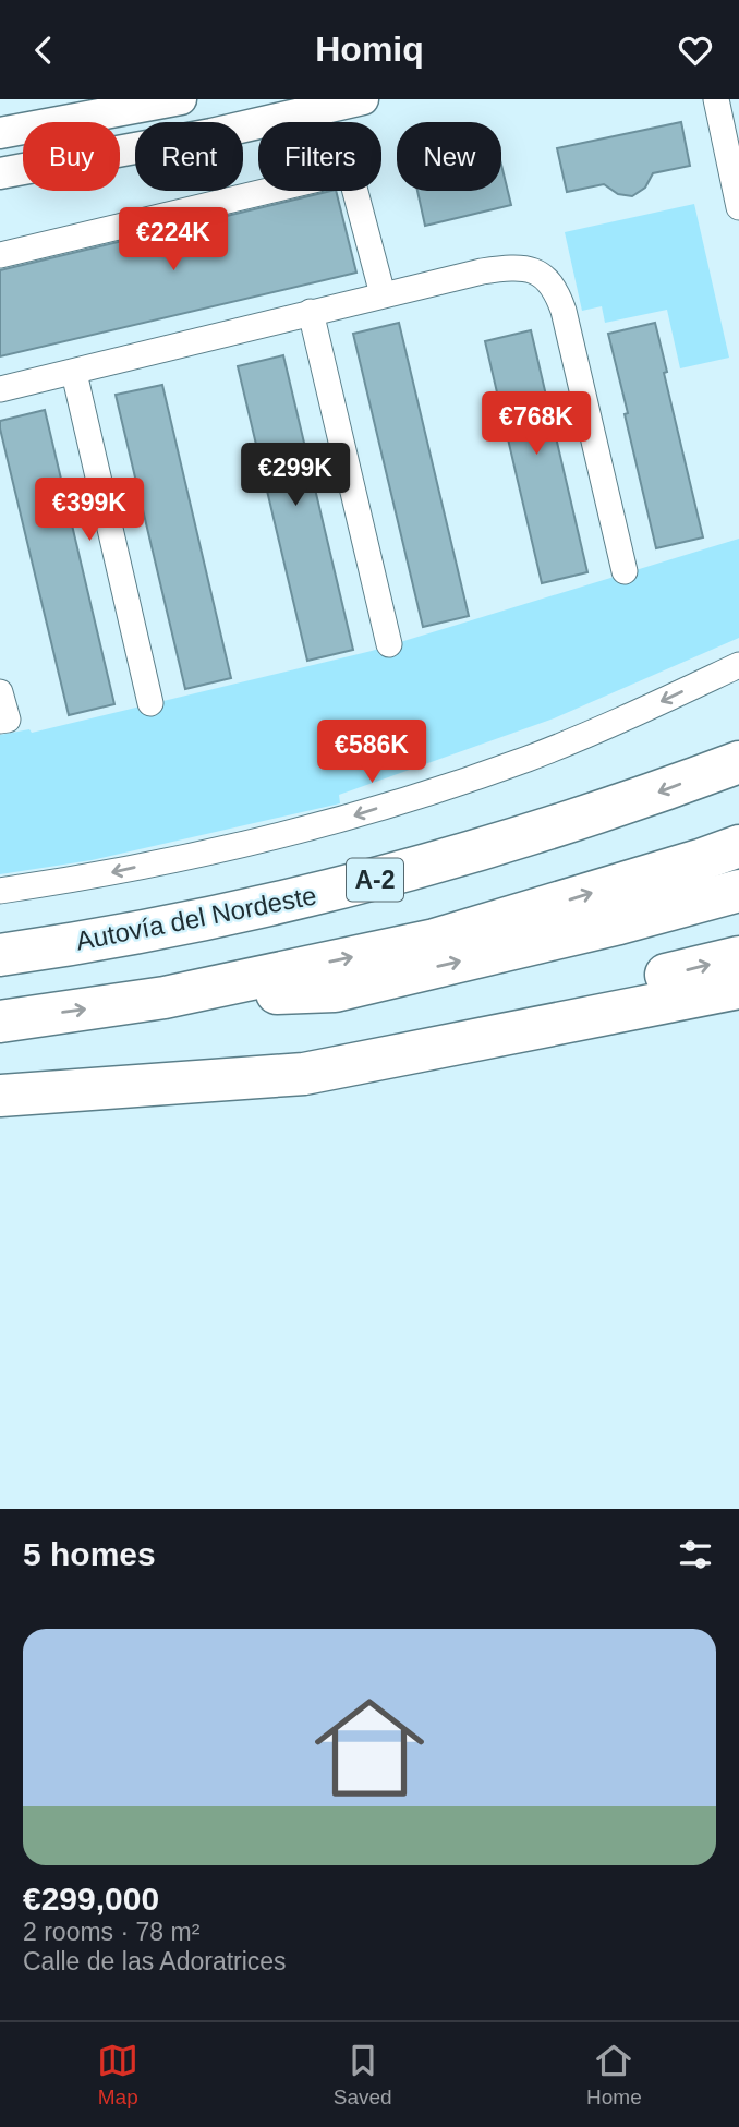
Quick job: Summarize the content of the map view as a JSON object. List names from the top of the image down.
{
  "streets": {
    "highway": ["A-2", "Autovía del Nordeste"]
  },
  "page": {
    "header": "Homiq",
    "chip": [
      "Buy",
      "Rent",
      "Filters",
      "New"
    ],
    "price": [
      "€224K",
      "€768K",
      "€299K",
      "€399K",
      "€586K"
    ],
    "heading": "5 homes",
    "list": [
      {
        "name": "€299,000",
        "note": "2 rooms · 78 m² · Calle de las Adoratrices"
      }
    ],
    "tabs": ["Map", "Saved", "Home"]
  }
}
